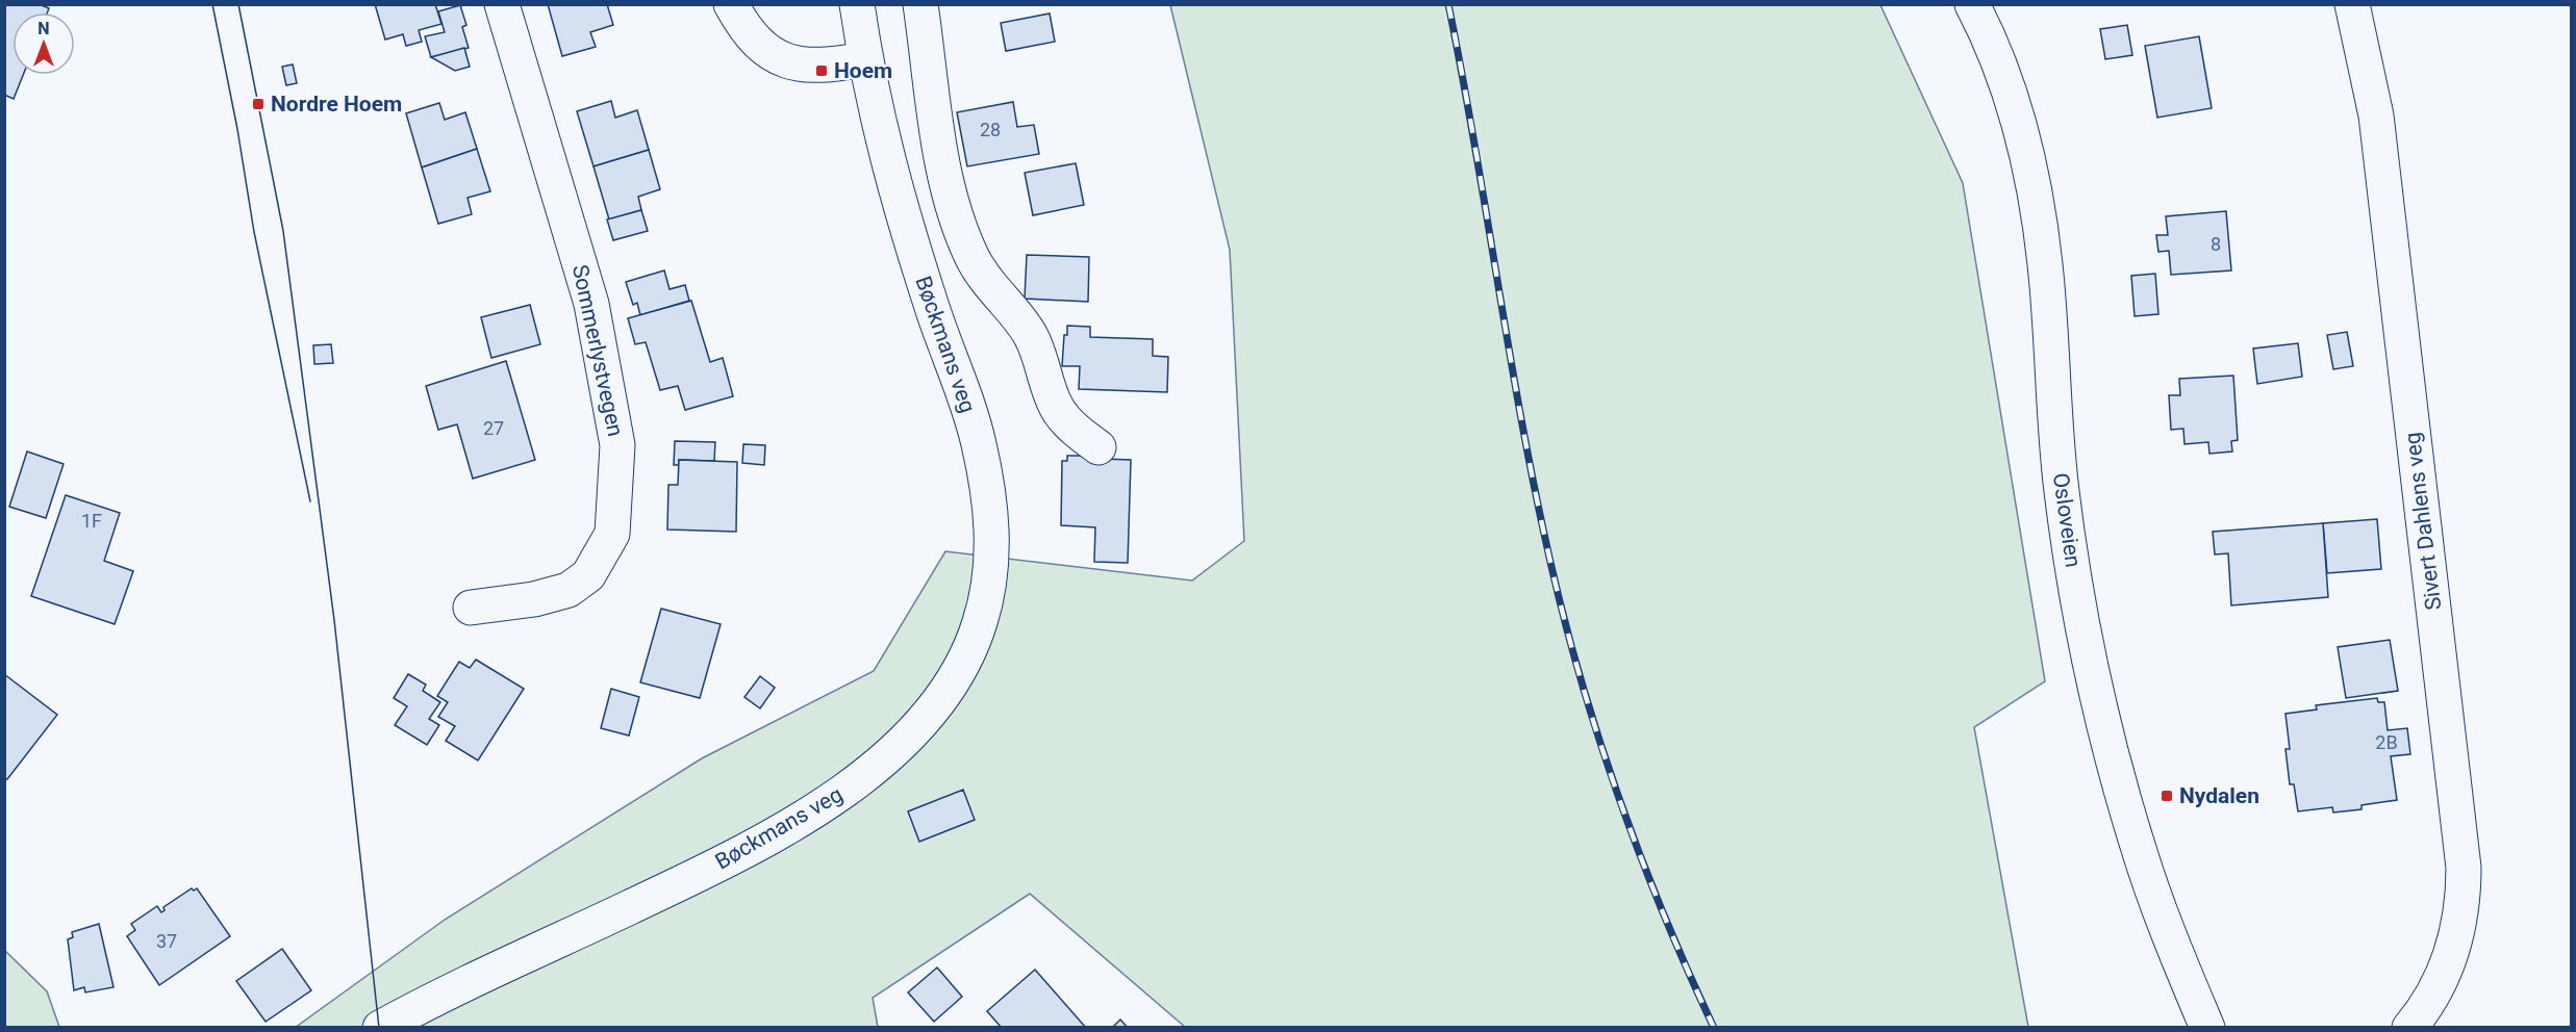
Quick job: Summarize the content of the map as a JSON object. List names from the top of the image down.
{
  "streets": {
    "main road": [
      "Bøckmans veg",
      "Sommerlystvegen",
      "Osloveien",
      "Sivert Dahlens veg"
    ]
  },
  "places": {
    "transit": ["Hoem", "Nordre Hoem", "Nydalen"]
  },
  "house_numbers": [
    "28",
    "8",
    "27",
    "1F",
    "2B",
    "37"
  ],
  "north": "top"
}
